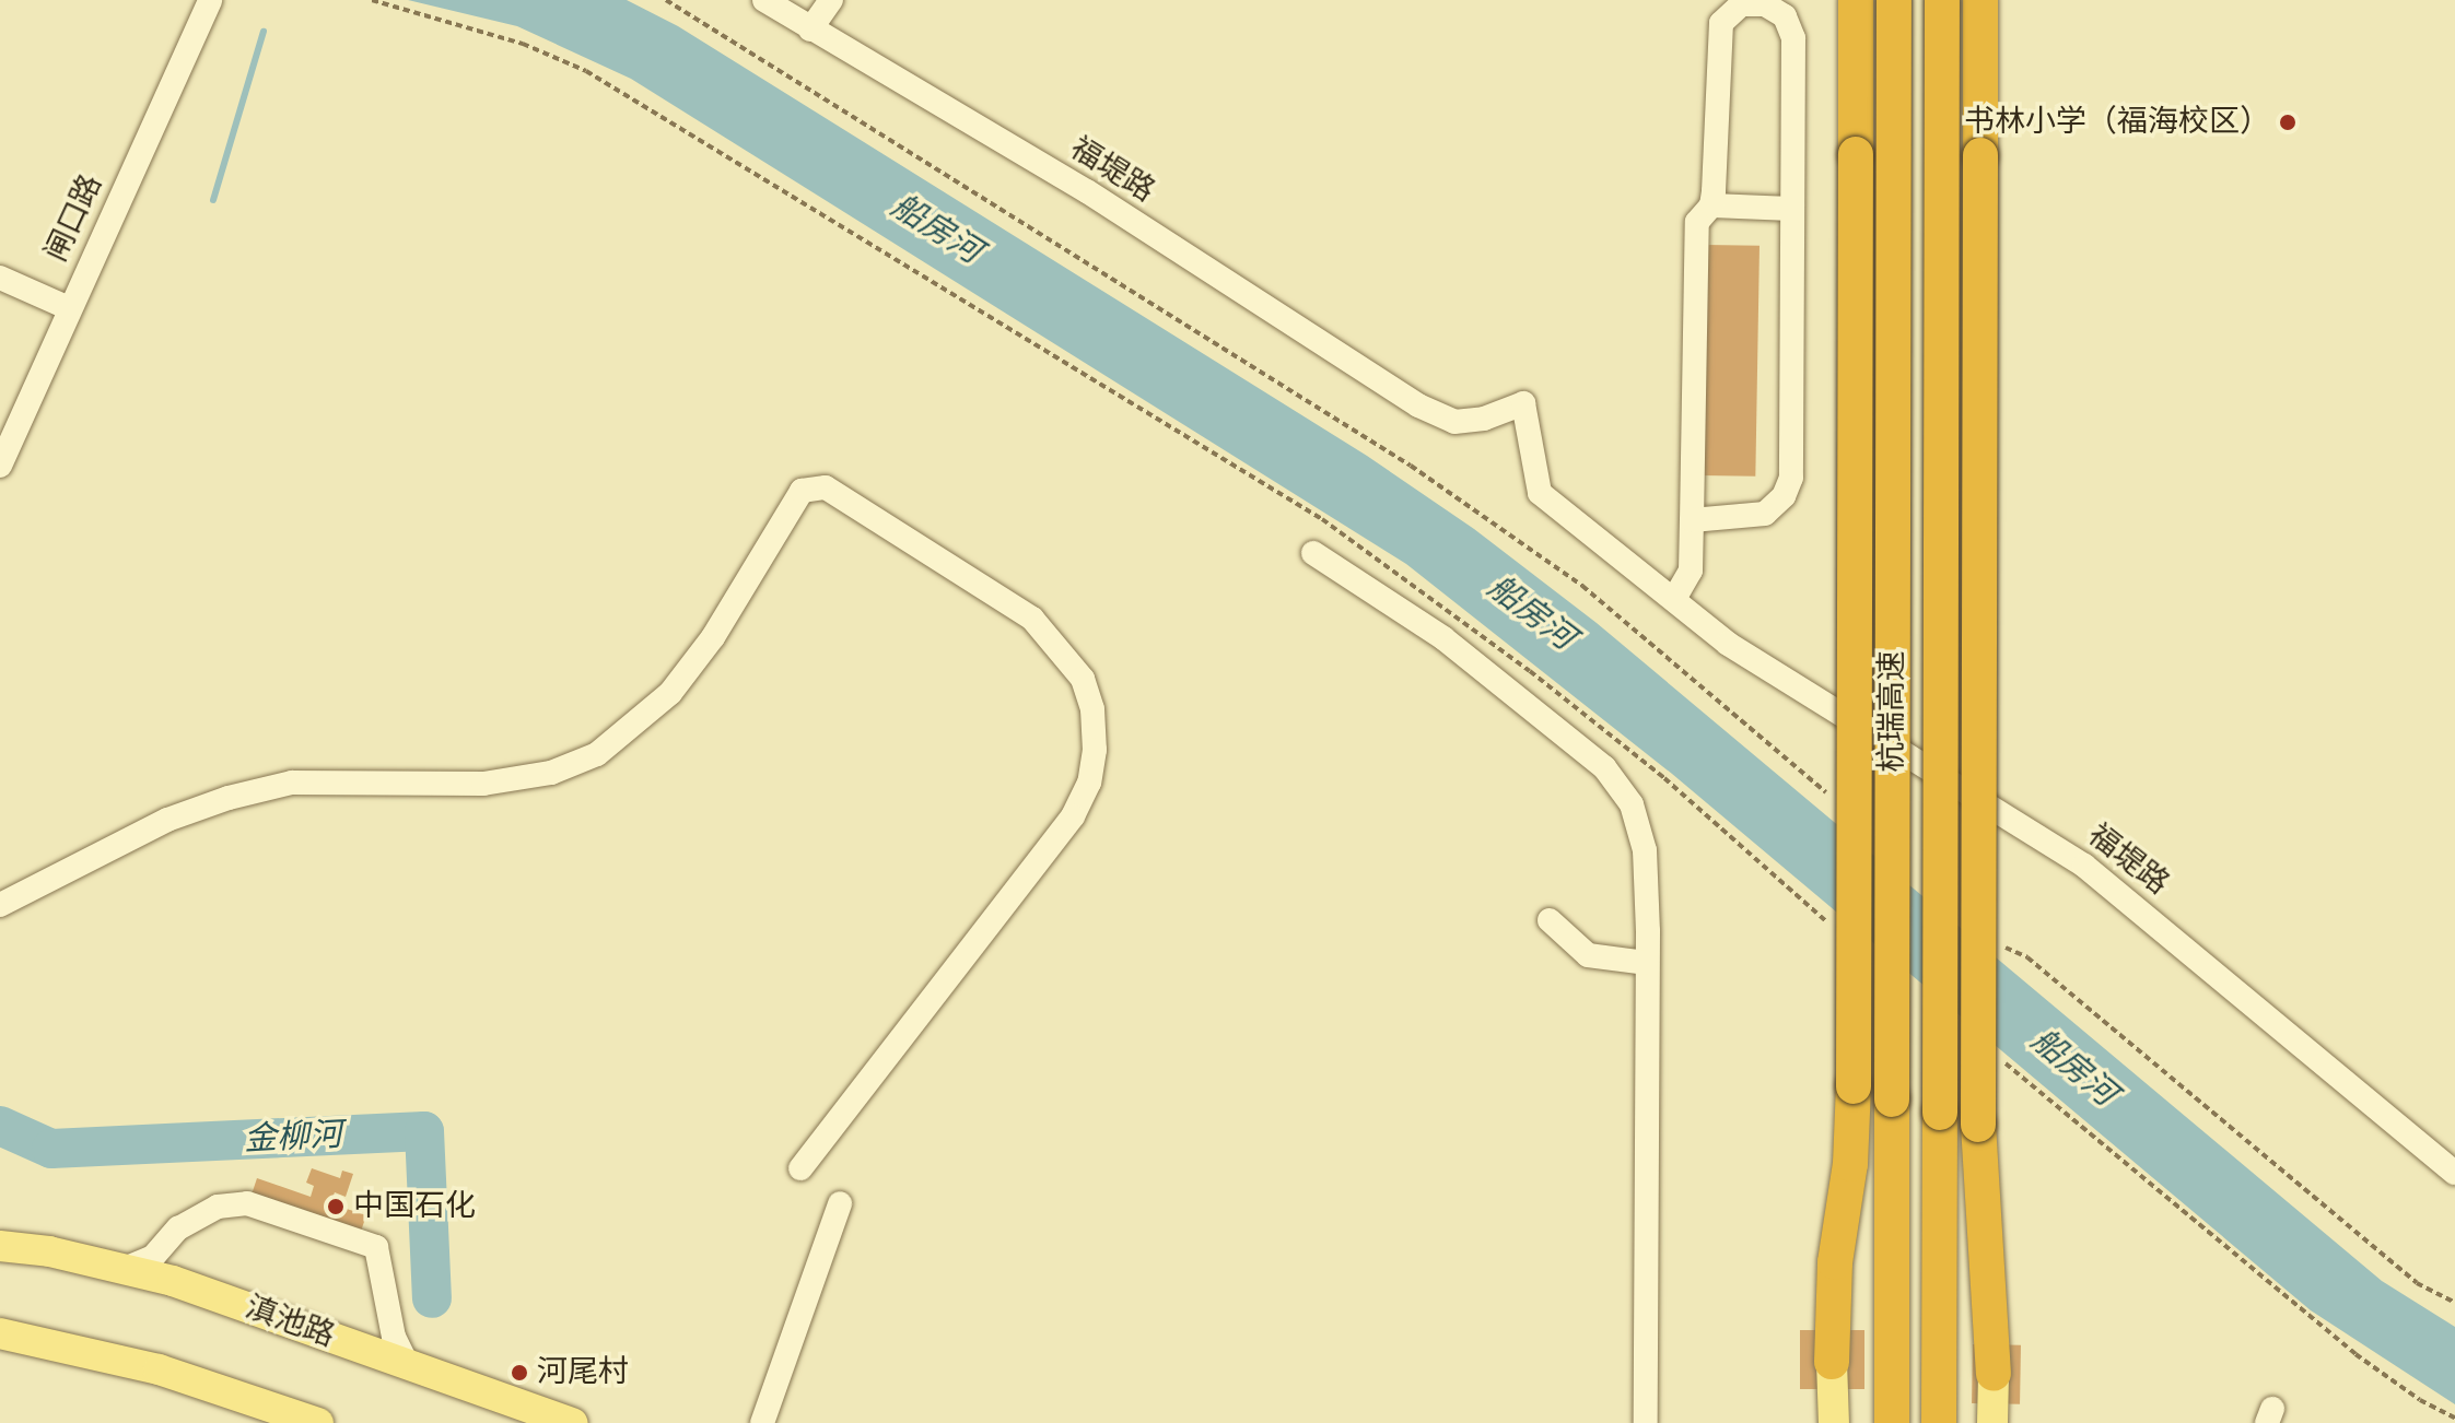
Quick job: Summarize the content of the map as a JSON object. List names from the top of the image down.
{
  "streets": {
    "highway": ["杭瑞高速"],
    "main road": ["滇池路"],
    "street": ["福堤路", "闸口路"]
  },
  "water": ["船房河", "金柳河"],
  "places": ["书林小学（福海校区）", "中国石化", "河尾村"]
}
